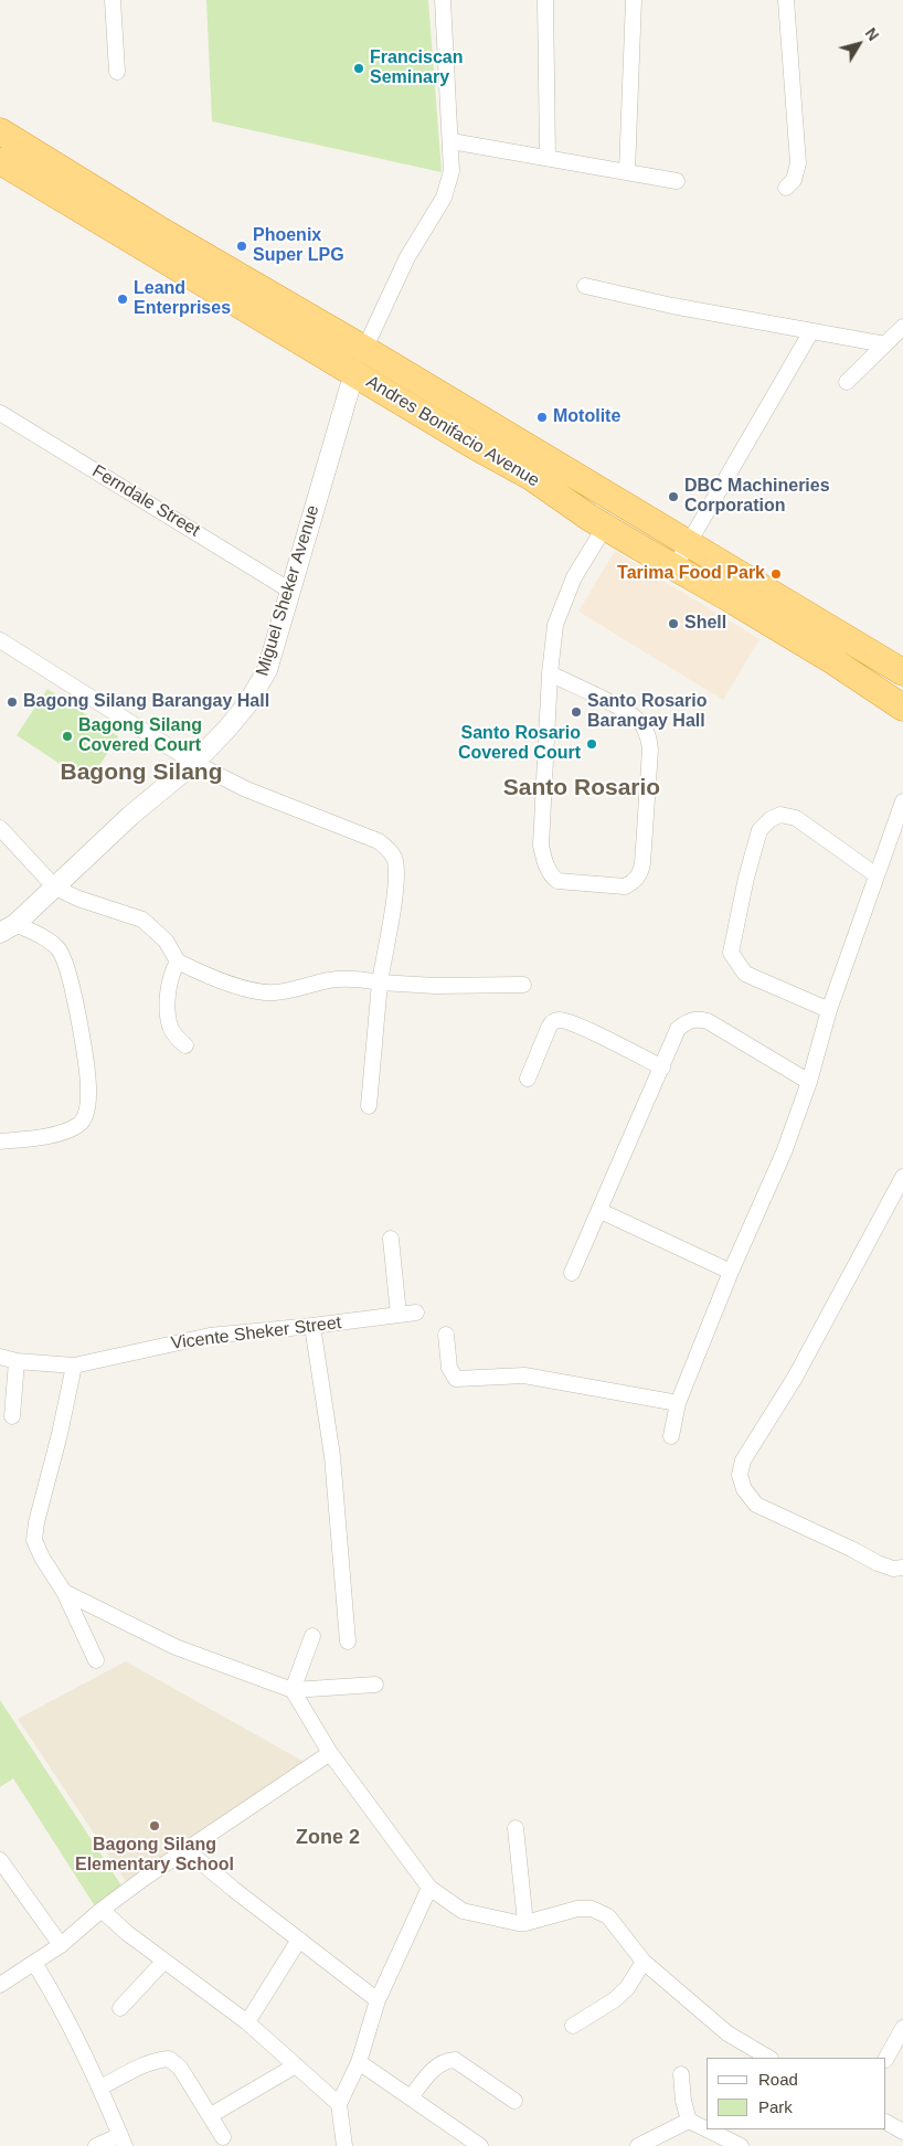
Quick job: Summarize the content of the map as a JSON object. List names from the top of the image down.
{
  "streets": {
    "highway": ["Andres Bonifacio Avenue"],
    "street": ["Ferndale Street", "Miguel Sheker Avenue", "Vicente Sheker Street"]
  },
  "crossings": [
    ["Andres Bonifacio Avenue", "Miguel Sheker Avenue"],
    ["Ferndale Street", "Miguel Sheker Avenue"]
  ],
  "districts": ["Bagong Silang", "Santo Rosario", "Zone 2"],
  "places": [
    "Franciscan Seminary",
    "Phoenix Super LPG",
    "Leand Enterprises",
    "Motolite",
    "DBC Machineries Corporation",
    "Tarima Food Park",
    "Shell",
    "Bagong Silang Barangay Hall",
    "Santo Rosario Barangay Hall",
    "Bagong Silang Covered Court",
    "Santo Rosario Covered Court",
    "Bagong Silang Elementary School"
  ],
  "legend": ["Road", "Park"],
  "north": "top right"
}
